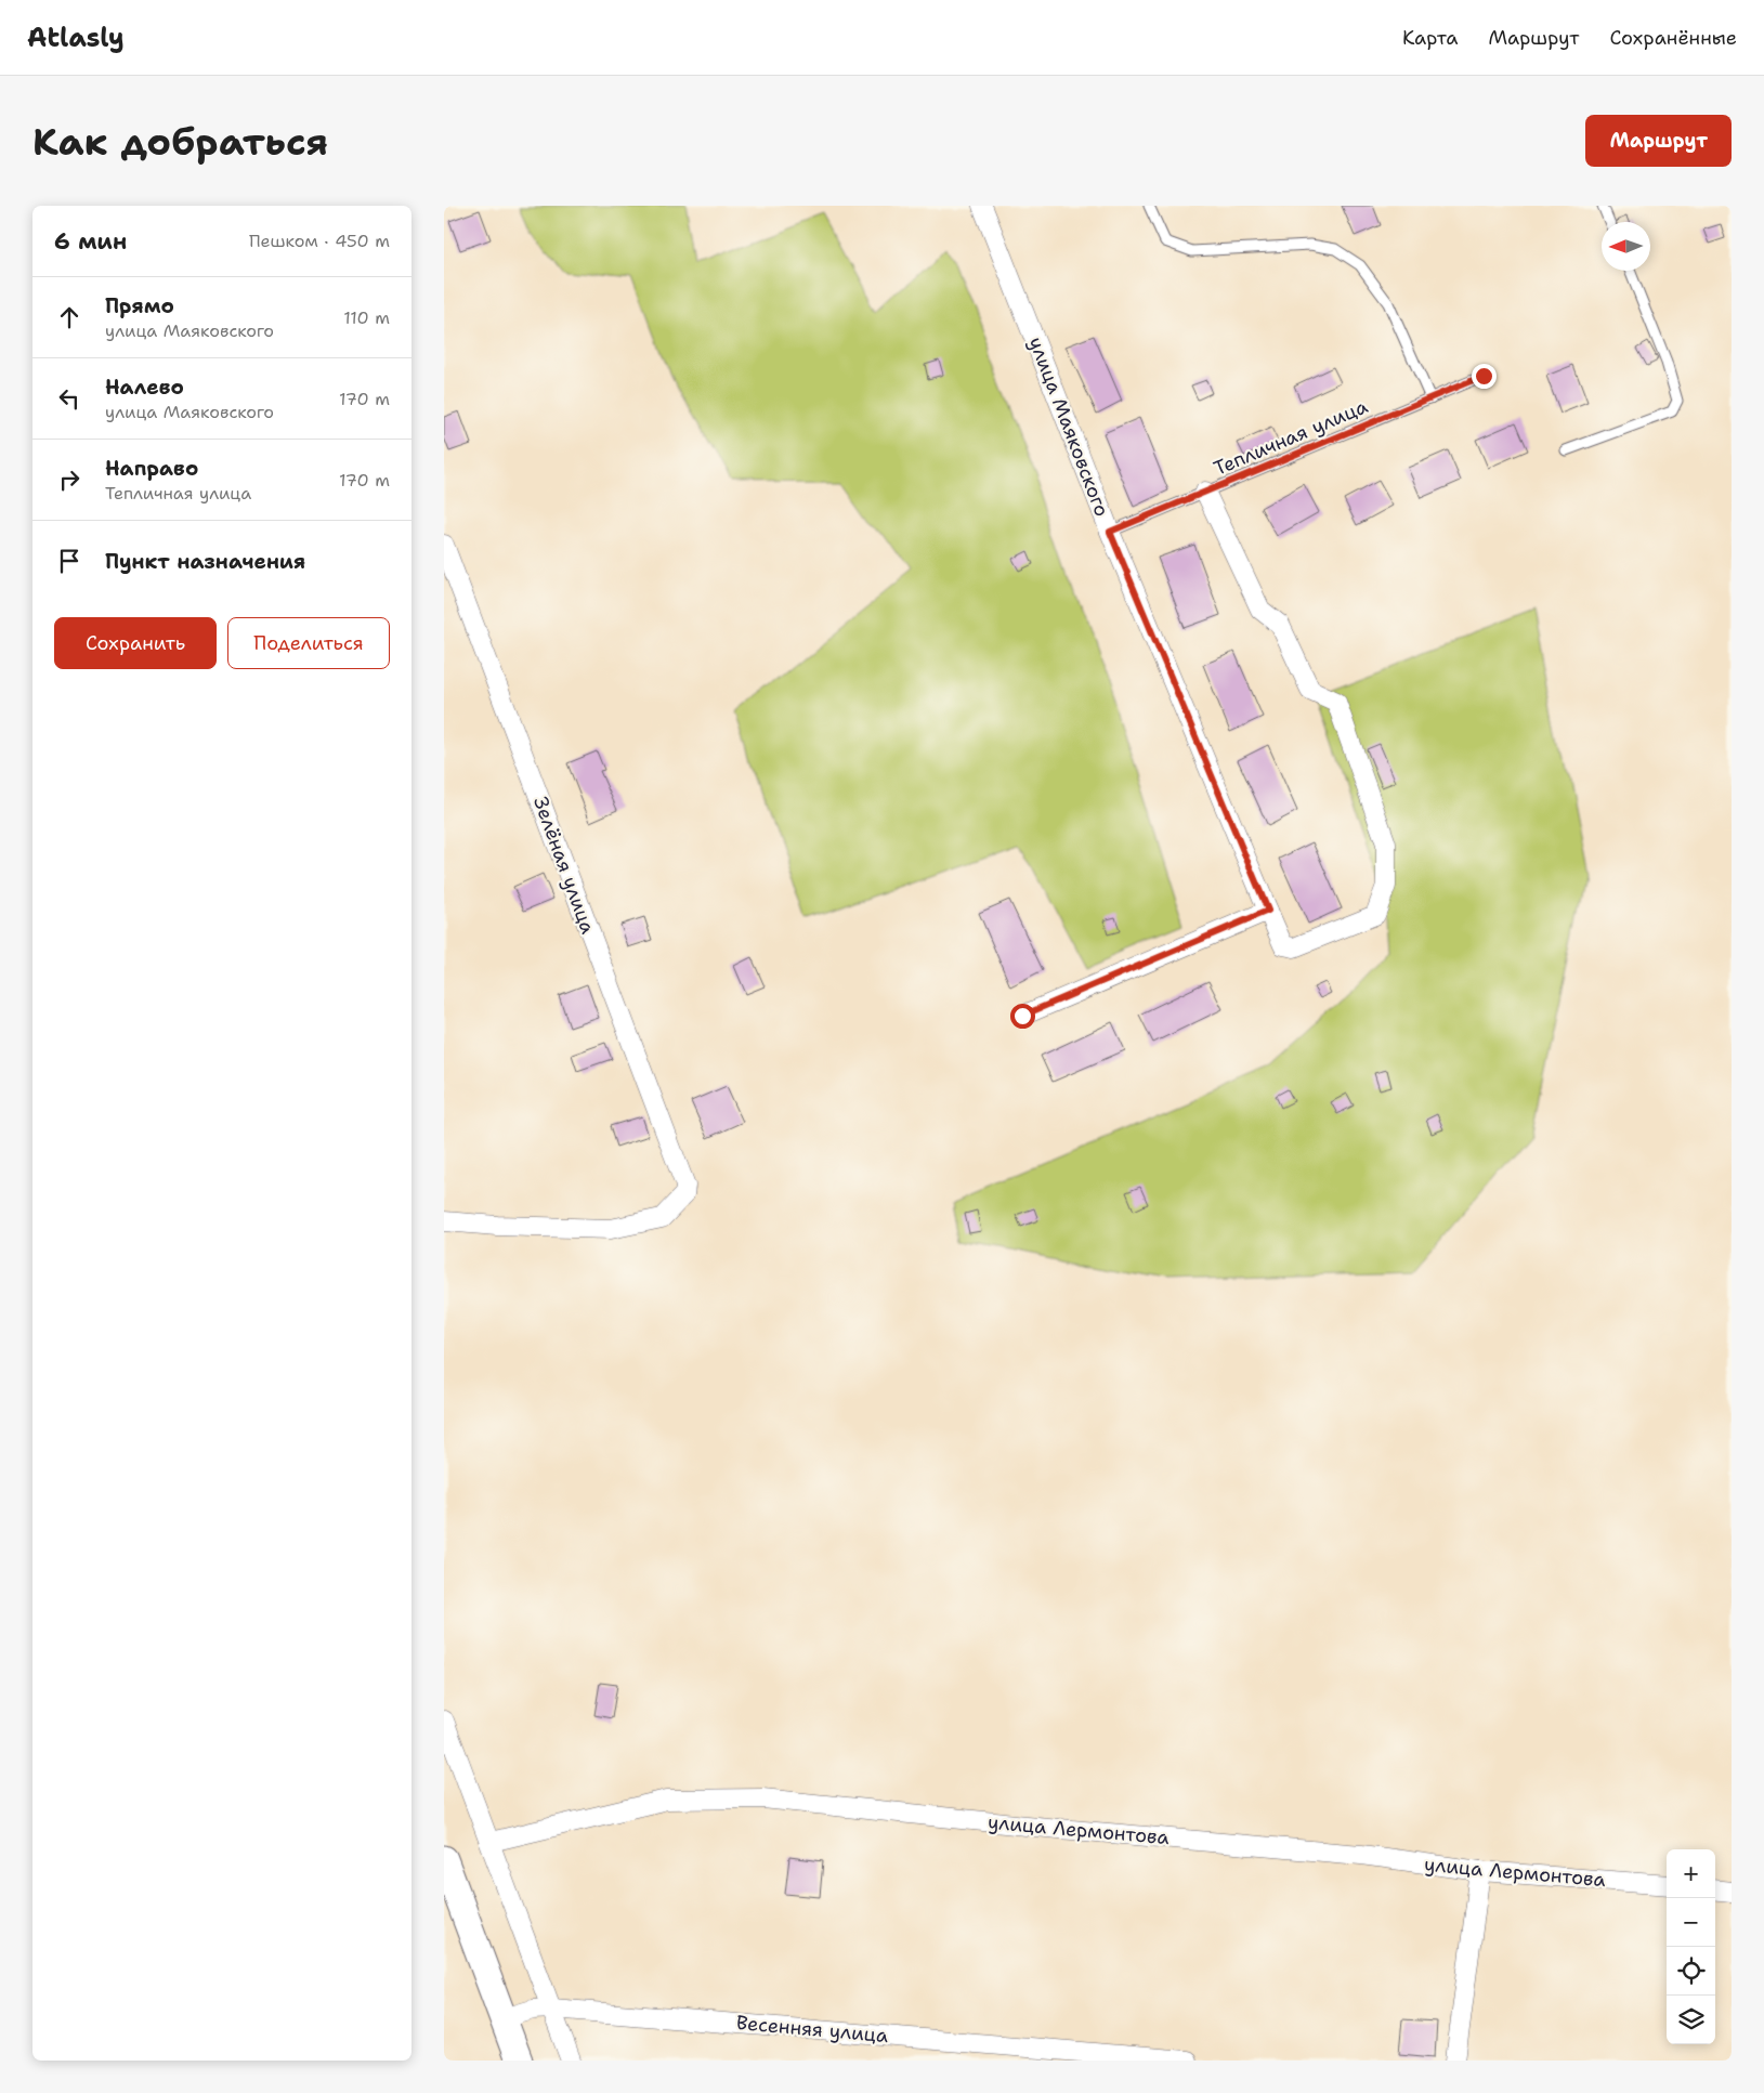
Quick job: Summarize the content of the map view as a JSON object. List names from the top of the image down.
{
  "streets": {
    "street": [
      "улица Маяковского",
      "Зелёная улица",
      "улица Лермонтова",
      "Весенняя улица"
    ],
    "lane": ["Тепличная улица"]
  },
  "crossings": [
    ["улица Маяковского", "Тепличная улица"]
  ],
  "north": "left",
  "page": {
    "header": "Atlasly",
    "nav": ["Карта", "Маршрут", "Сохранённые"],
    "buttons": [
      "Маршрут",
      ["Сохранить", "Поделиться"]
    ],
    "title": "Как добраться",
    "heading": ["6 мин", "Пешком · 450 m"],
    "list": [
      ["Прямо", "улица Маяковского", "110 m"],
      ["Налево", "улица Маяковского", "170 m"],
      ["Направо", "Тепличная улица", "170 m"],
      "Пункт назначения"
    ],
    "map_buttons": ["+", "−"]
  }
}
